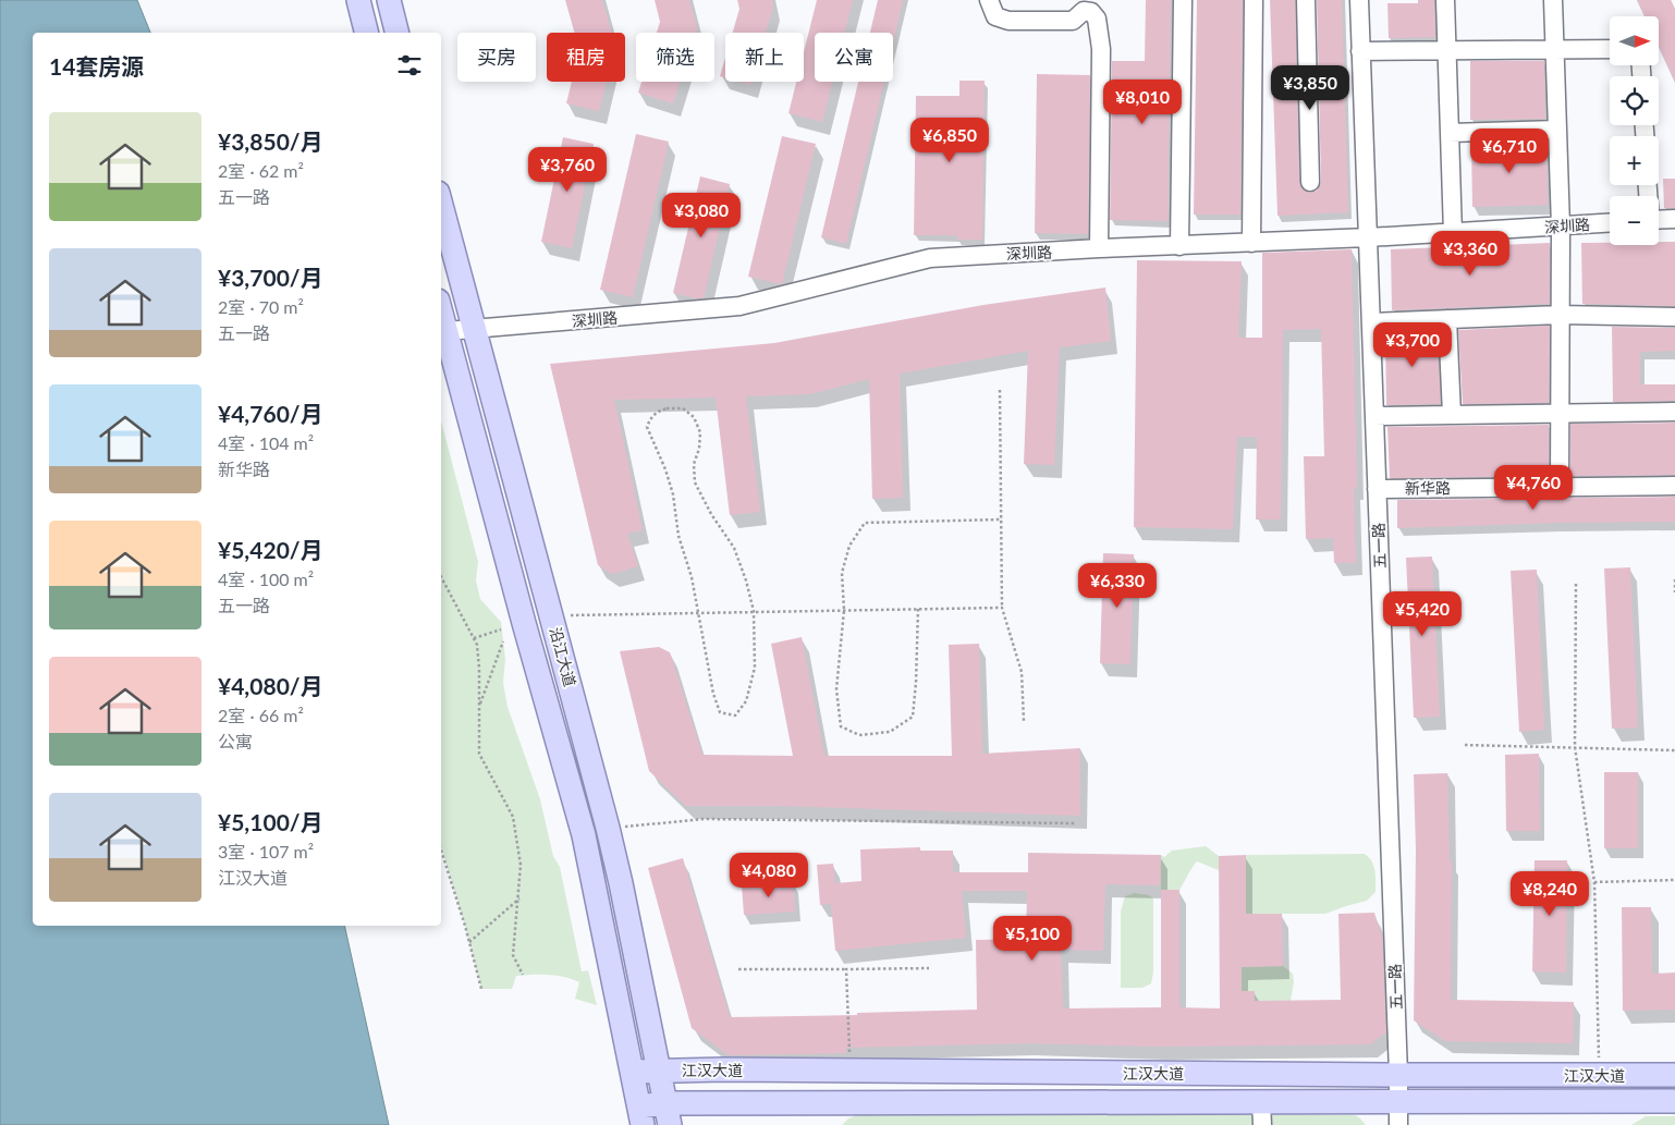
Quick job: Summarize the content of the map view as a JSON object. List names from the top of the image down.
{
  "streets": {
    "main road": ["沿江大道", "江汉大道"],
    "street": ["深圳路", "新华路", "五一路"]
  },
  "crossings": [
    ["深圳路", "五一路"],
    ["深圳路", "沿江大道"],
    ["新华路", "五一路"],
    ["五一路", "江汉大道"],
    ["沿江大道", "江汉大道"]
  ],
  "north": "right",
  "page": {
    "map_buttons": ["+", "−"],
    "chip": [
      "买房",
      "租房",
      "筛选",
      "新上",
      "公寓"
    ],
    "heading": "14套房源",
    "price": [
      "¥3,850",
      "¥8,010",
      "¥6,850",
      "¥6,710",
      "¥3,760",
      "¥3,080",
      "¥3,360",
      "¥3,700",
      "¥4,760",
      "¥6,330",
      "¥5,420",
      "¥4,080",
      "¥8,240",
      "¥5,100"
    ],
    "list": [
      {
        "name": "¥3,850/月",
        "note": "2室 · 62 m² · 五一路"
      },
      {
        "name": "¥3,700/月",
        "note": "2室 · 70 m² · 五一路"
      },
      {
        "name": "¥4,760/月",
        "note": "4室 · 104 m² · 新华路"
      },
      {
        "name": "¥5,420/月",
        "note": "4室 · 100 m² · 五一路"
      },
      {
        "name": "¥4,080/月",
        "note": "2室 · 66 m² · 公寓"
      },
      {
        "name": "¥5,100/月",
        "note": "3室 · 107 m² · 江汉大道"
      }
    ]
  }
}
